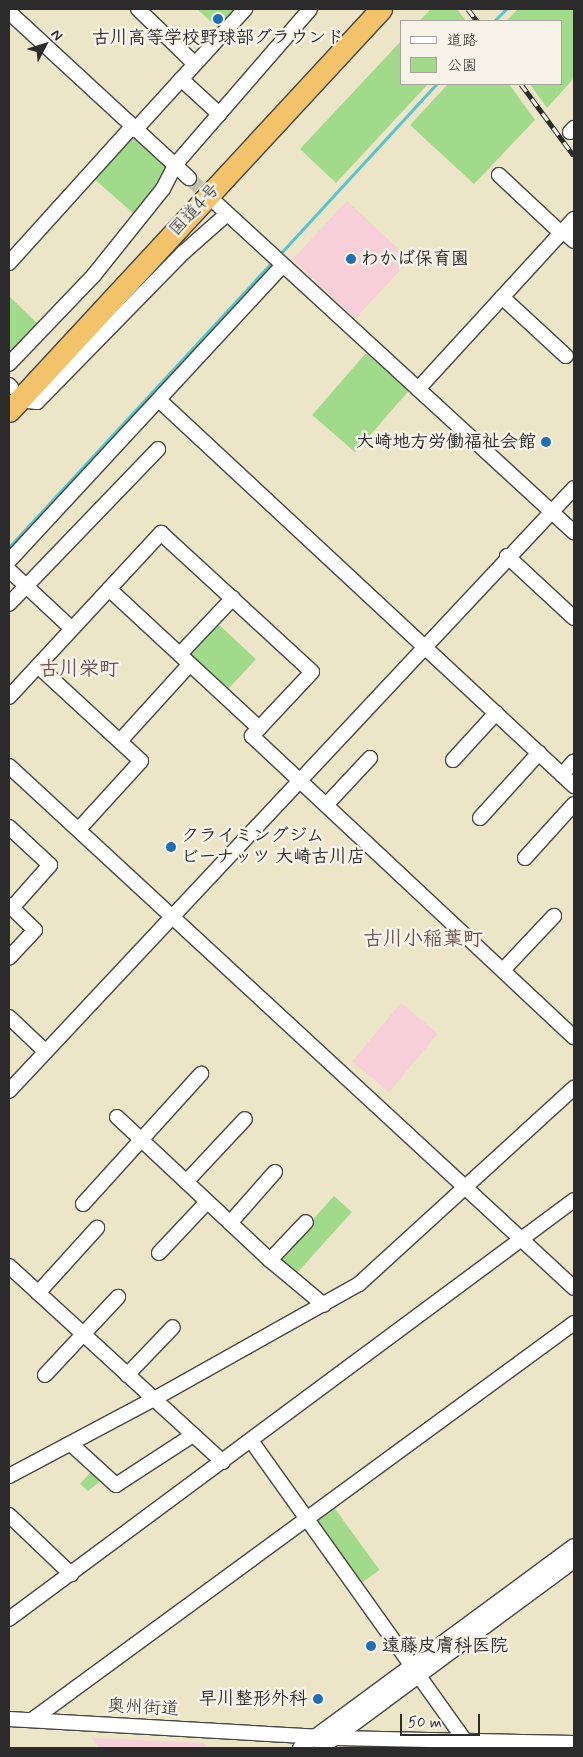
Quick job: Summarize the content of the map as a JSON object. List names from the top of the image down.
{
  "streets": {
    "highway": ["国道4号"],
    "street": ["奥州街道"]
  },
  "districts": ["古川栄町", "古川小稲葉町"],
  "places": [
    "古川高等学校野球部グラウンド",
    "わかば保育園",
    "大崎地方労働福祉会館",
    "クライミングジム ビーナッツ 大崎古川店",
    "遠藤皮膚科医院",
    "早川整形外科"
  ],
  "legend": ["道路", "公園"],
  "scale_bar": "50 m",
  "north": "top right"
}
